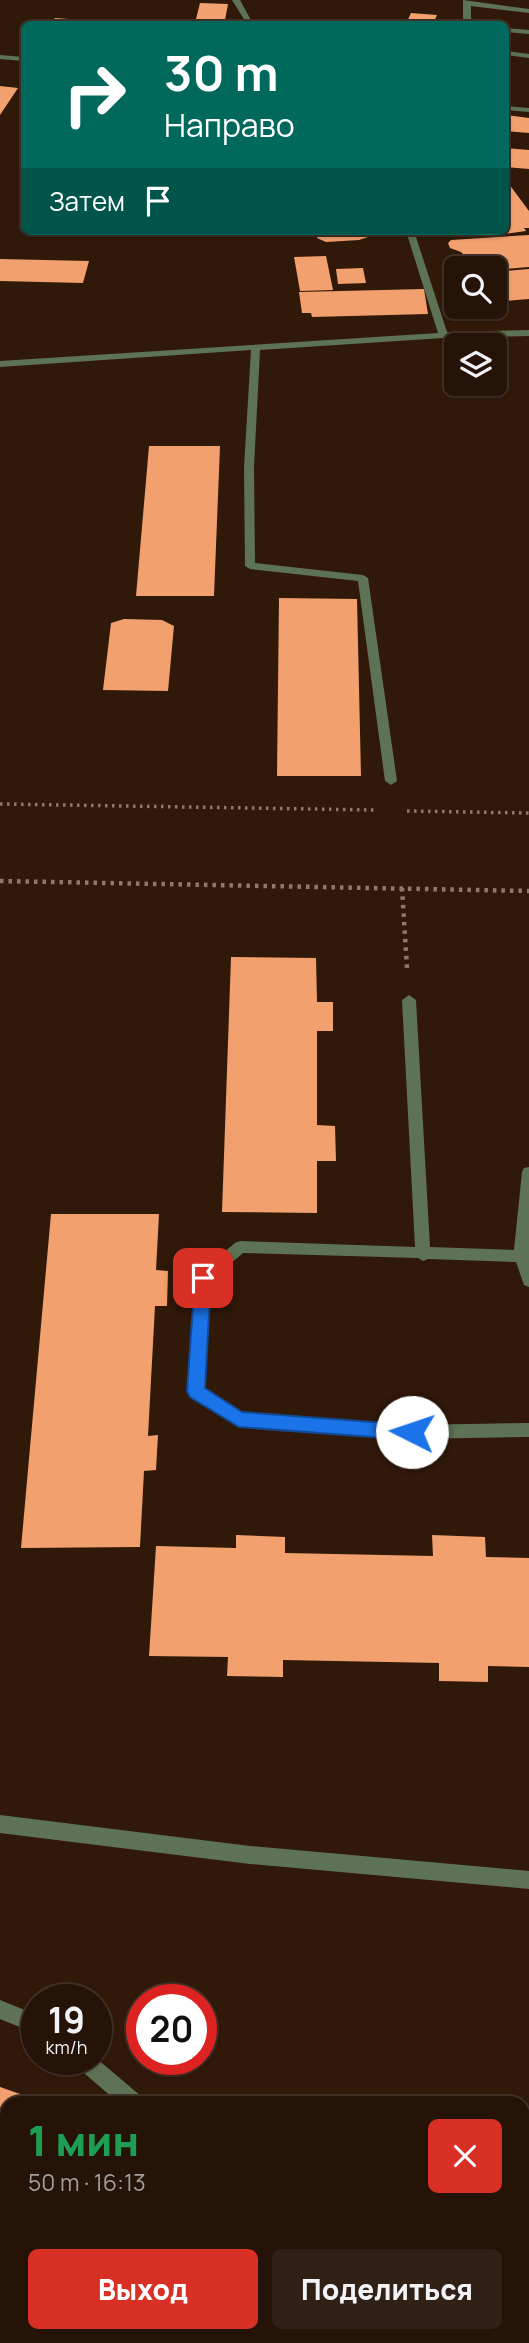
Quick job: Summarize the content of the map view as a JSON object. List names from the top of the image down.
{
  "page": {
    "turn": ["30 m", "Направо"],
    "then": "Затем",
    "speed": "19 km/h",
    "limit": "20",
    "heading": ["1 мин", "50 m · 16:13"],
    "buttons": ["Выход", "Поделиться"]
  }
}
